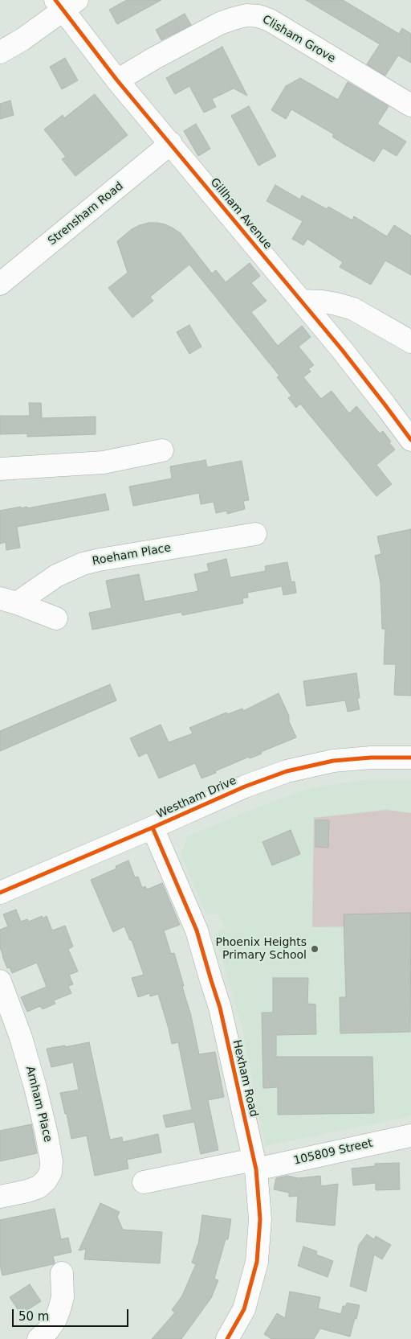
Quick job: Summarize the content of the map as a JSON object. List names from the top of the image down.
{
  "streets": {
    "street": [
      "Clisham Grove",
      "Strensham Road",
      "Gillham Avenue",
      "Roeham Place",
      "Westham Drive",
      "Hexham Road",
      "Arnham Place",
      "105809 Street"
    ]
  },
  "crossings": [
    ["Clisham Grove", "Gillham Avenue"],
    ["Strensham Road", "Gillham Avenue"],
    ["Westham Drive", "Hexham Road"],
    ["Hexham Road", "105809 Street"]
  ],
  "places": ["Phoenix Heights Primary School"],
  "scale_bar": "50 m"
}
